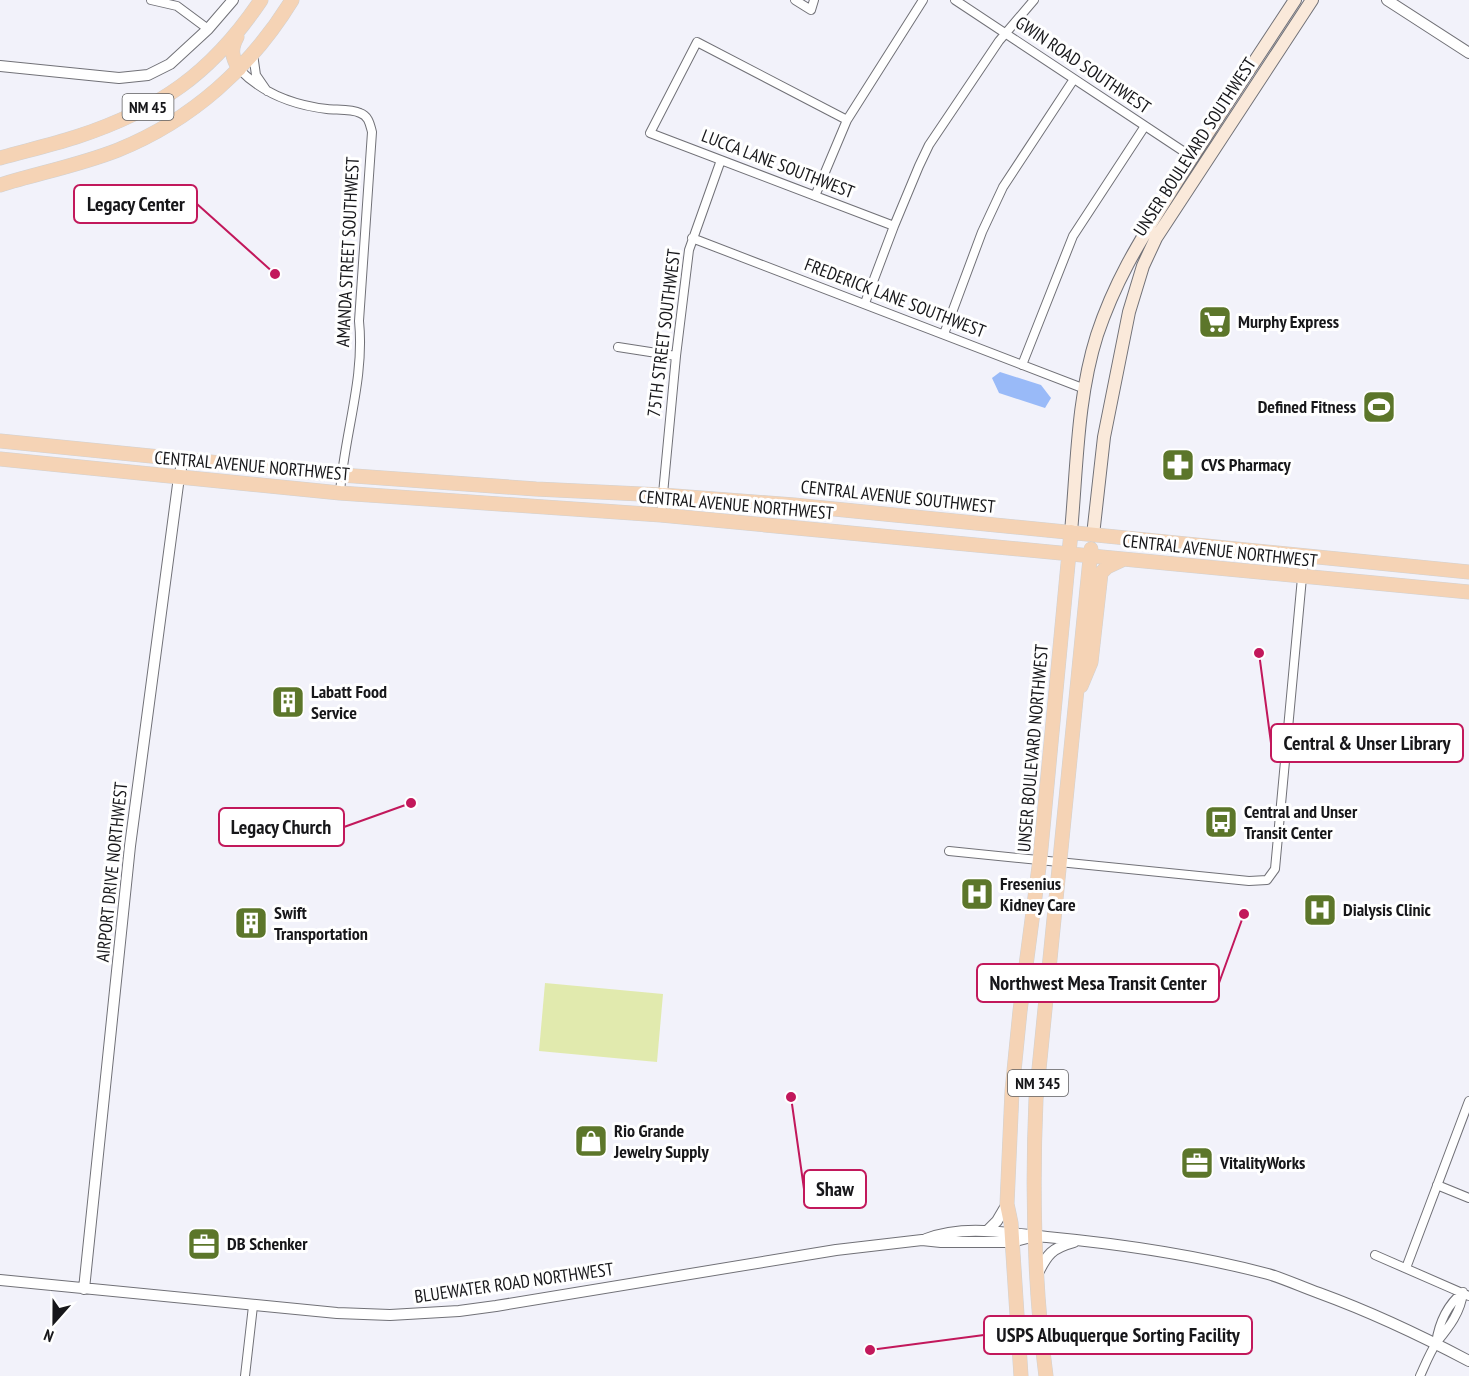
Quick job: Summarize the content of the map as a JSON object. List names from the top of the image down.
{
  "streets": {
    "main road": [
      "NM 45",
      "UNSER BOULEVARD SOUTHWEST",
      "CENTRAL AVENUE NORTHWEST",
      "CENTRAL AVENUE SOUTHWEST",
      "UNSER BOULEVARD NORTHWEST",
      "NM 345"
    ],
    "street": [
      "GWIN ROAD SOUTHWEST",
      "LUCCA LANE SOUTHWEST",
      "AMANDA STREET SOUTHWEST",
      "FREDERICK LANE SOUTHWEST",
      "75TH STREET SOUTHWEST",
      "AIRPORT DRIVE NORTHWEST",
      "BLUEWATER ROAD NORTHWEST"
    ]
  },
  "crossings": [
    ["GWIN ROAD SOUTHWEST", "UNSER BOULEVARD SOUTHWEST"],
    ["NM 45", "AMANDA STREET SOUTHWEST"],
    ["UNSER BOULEVARD SOUTHWEST", "FREDERICK LANE SOUTHWEST"],
    ["UNSER BOULEVARD SOUTHWEST", "CENTRAL AVENUE SOUTHWEST"],
    ["UNSER BOULEVARD SOUTHWEST", "NM 345"],
    ["LUCCA LANE SOUTHWEST", "75TH STREET SOUTHWEST"],
    ["AMANDA STREET SOUTHWEST", "CENTRAL AVENUE NORTHWEST"],
    ["AMANDA STREET SOUTHWEST", "CENTRAL AVENUE SOUTHWEST"],
    ["FREDERICK LANE SOUTHWEST", "75TH STREET SOUTHWEST"],
    ["75TH STREET SOUTHWEST", "CENTRAL AVENUE NORTHWEST"],
    ["75TH STREET SOUTHWEST", "CENTRAL AVENUE SOUTHWEST"],
    ["CENTRAL AVENUE NORTHWEST", "UNSER BOULEVARD NORTHWEST"],
    ["CENTRAL AVENUE NORTHWEST", "AIRPORT DRIVE NORTHWEST"],
    ["CENTRAL AVENUE NORTHWEST", "NM 345"],
    ["CENTRAL AVENUE SOUTHWEST", "AIRPORT DRIVE NORTHWEST"],
    ["CENTRAL AVENUE SOUTHWEST", "NM 345"],
    ["UNSER BOULEVARD NORTHWEST", "NM 345"],
    ["UNSER BOULEVARD NORTHWEST", "BLUEWATER ROAD NORTHWEST"],
    ["AIRPORT DRIVE NORTHWEST", "BLUEWATER ROAD NORTHWEST"]
  ],
  "places": {
    "other": [
      "Legacy Center",
      "Central & Unser Library",
      "Legacy Church",
      "Northwest Mesa Transit Center",
      "Shaw",
      "USPS Albuquerque Sorting Facility"
    ],
    "supermarket": ["Murphy Express"],
    "sports": ["Defined Fitness"],
    "pharmacy": ["CVS Pharmacy"],
    "building": ["Labatt Food Service", "Swift Transportation"],
    "bus stop": ["Central and Unser Transit Center"],
    "hospital": ["Fresenius Kidney Care", "Dialysis Clinic"],
    "shop": ["Rio Grande Jewelry Supply"],
    "office": ["VitalityWorks", "DB Schenker"]
  },
  "north": "bottom"
}
